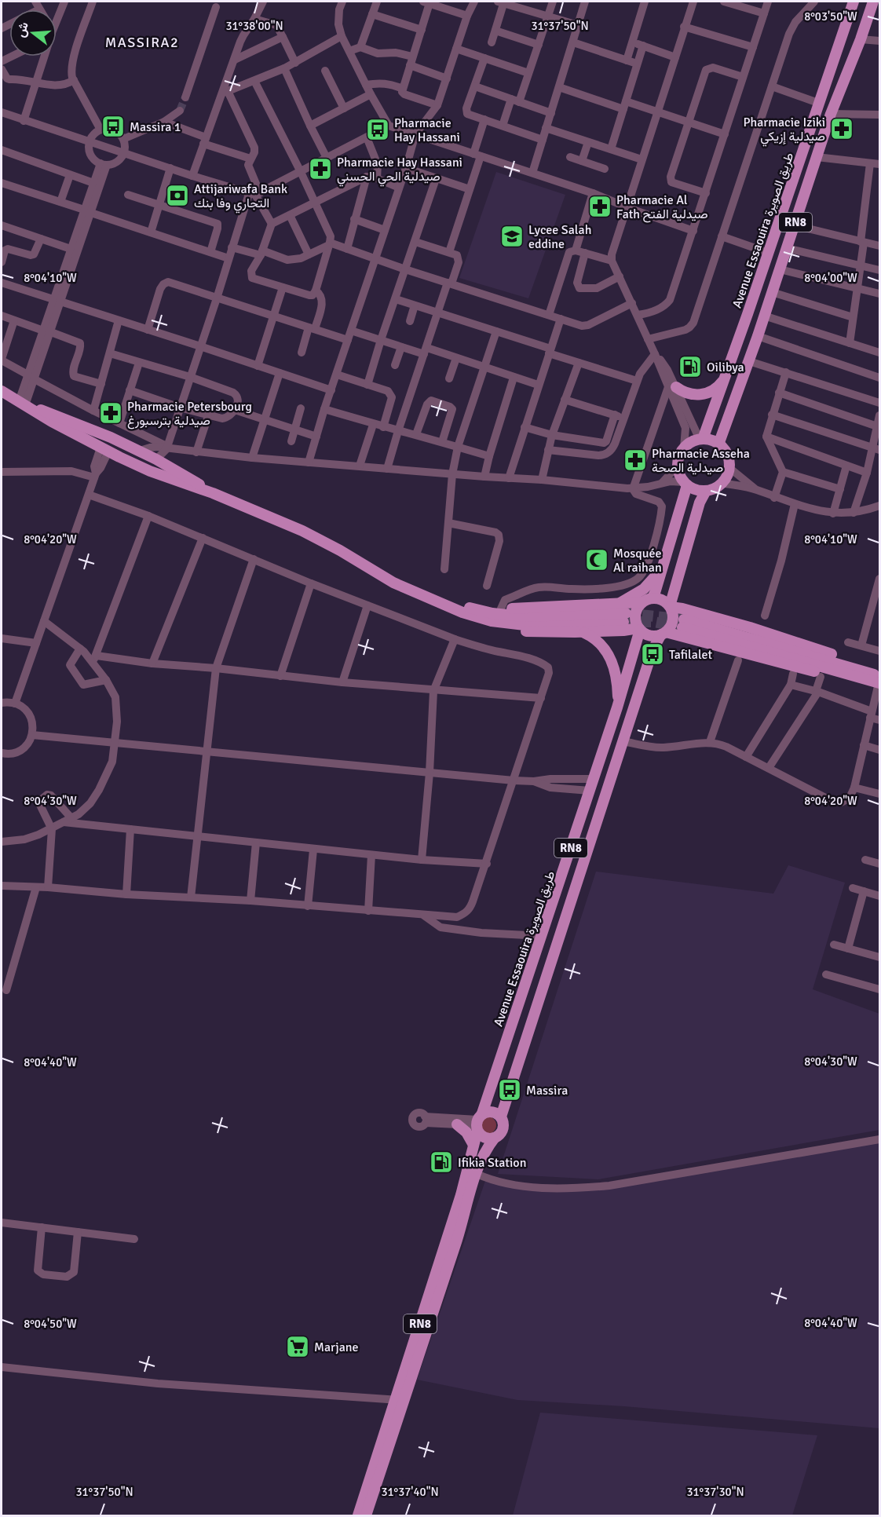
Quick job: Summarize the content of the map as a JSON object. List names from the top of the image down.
{
  "streets": {
    "main road": ["RN8", "Avenue Essaouira طريق الصويرة"]
  },
  "crossings": [
    ["RN8", "Avenue Essaouira طريق الصويرة"]
  ],
  "districts": ["MASSIRA2"],
  "places": {
    "bus stop": [
      "Massira 1",
      "Pharmacie Hay Hassani",
      "Tafilalet",
      "Massira"
    ],
    "pharmacy": [
      "Pharmacie Iziki صيدلية إزيكي",
      "Pharmacie Hay Hassani صيدلية الحي الحسني",
      "Pharmacie Al Fath صيدلية الفتح",
      "Pharmacie Petersbourg صيدلية بترسبورغ",
      "Pharmacie Asseha صيدلية الصحة"
    ],
    "bank": ["Attijariwafa Bank التجاري وفا بنك"],
    "school or university": ["Lycee Salah eddine"],
    "fuel station": ["Oilibya", "Ifikia Station"],
    "mosque": ["Mosquée Al raihan"],
    "supermarket": ["Marjane"]
  },
  "north": "left",
  "coordinates": [
    "8°03'50\"W",
    "31°38'00\"N",
    "31°37'50\"N",
    "8°04'00\"W",
    "8°04'10\"W",
    "8°04'20\"W",
    "8°04'30\"W",
    "8°04'40\"W",
    "8°04'50\"W",
    "31°37'40\"N",
    "31°37'30\"N"
  ]
}
